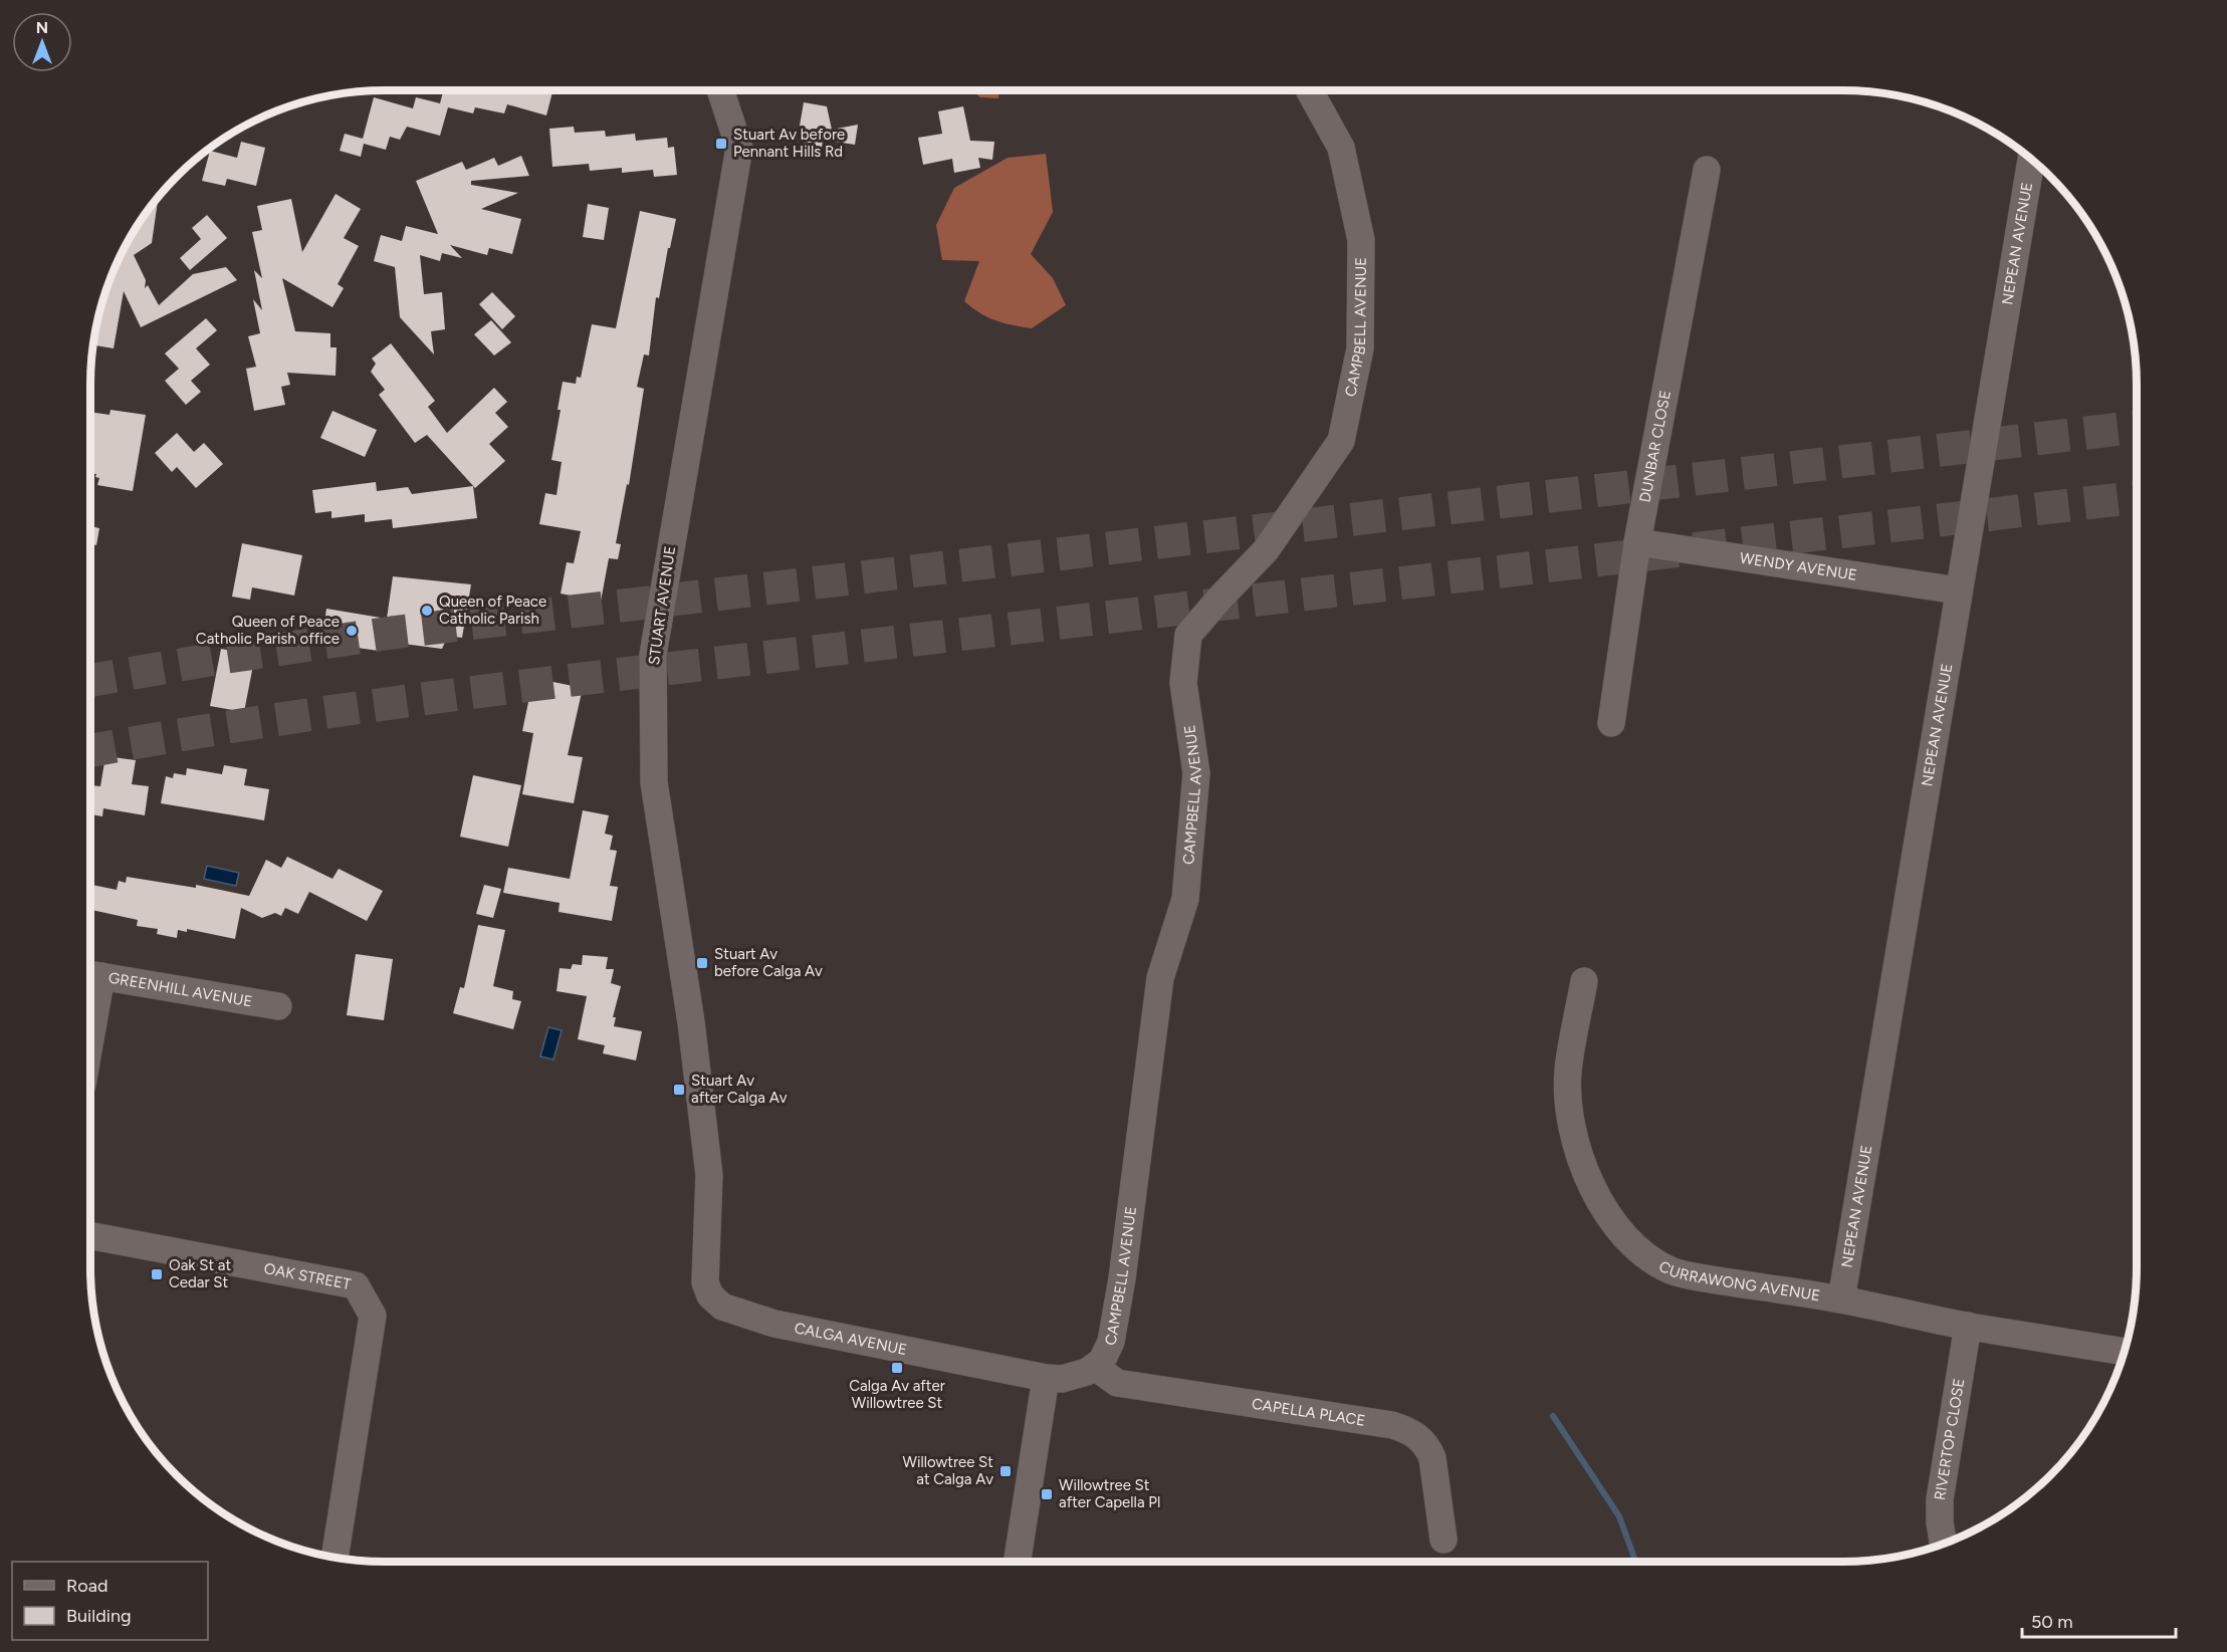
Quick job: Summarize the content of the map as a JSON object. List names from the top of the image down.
{
  "streets": {
    "street": [
      "NEPEAN AVENUE",
      "CAMPBELL AVENUE",
      "DUNBAR CLOSE",
      "WENDY AVENUE",
      "STUART AVENUE",
      "GREENHILL AVENUE",
      "OAK STREET",
      "CURRAWONG AVENUE",
      "CALGA AVENUE",
      "CAPELLA PLACE",
      "RIVERTOP CLOSE"
    ]
  },
  "crossings": [
    ["NEPEAN AVENUE", "WENDY AVENUE"],
    ["NEPEAN AVENUE", "CURRAWONG AVENUE"],
    ["CAMPBELL AVENUE", "CAPELLA PLACE"],
    ["DUNBAR CLOSE", "WENDY AVENUE"],
    ["STUART AVENUE", "CALGA AVENUE"],
    ["CURRAWONG AVENUE", "RIVERTOP CLOSE"]
  ],
  "places": {
    "transit": [
      "Stuart Av before Pennant Hills Rd",
      "Stuart Av before Calga Av",
      "Stuart Av after Calga Av",
      "Oak St at Cedar St",
      "Calga Av after Willowtree St",
      "Willowtree St at Calga Av",
      "Willowtree St after Capella Pl"
    ],
    "other": ["Queen of Peace Catholic Parish", "Queen of Peace Catholic Parish office"]
  },
  "legend": ["Road", "Building"],
  "scale_bar": "50 m",
  "north": "top"
}
